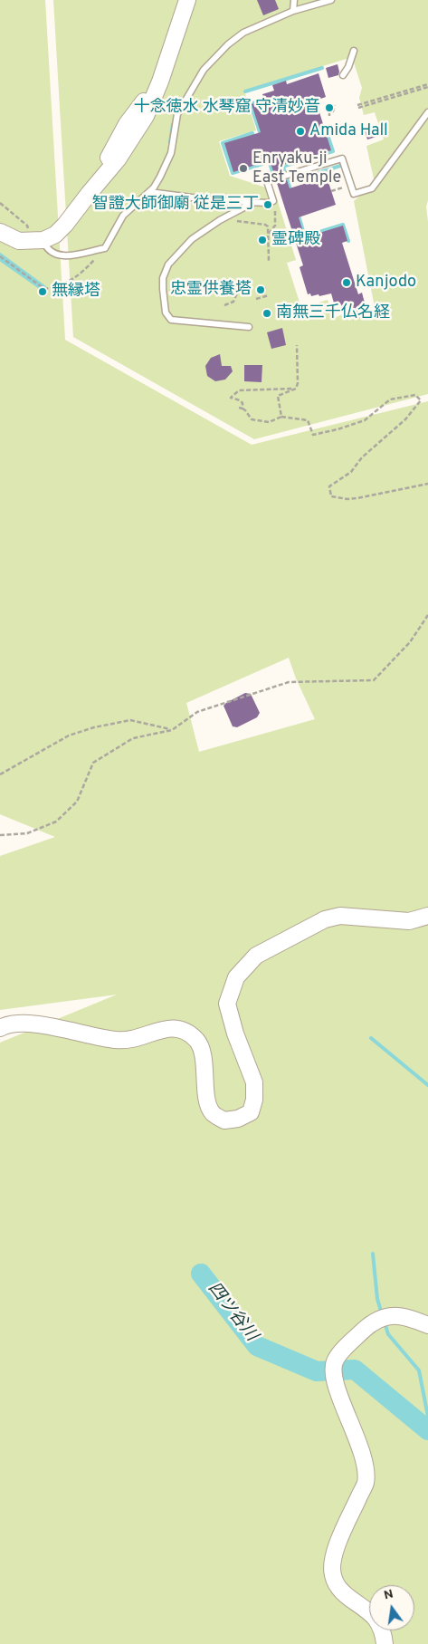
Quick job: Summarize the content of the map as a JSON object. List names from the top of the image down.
{
  "water": ["四ツ谷川"],
  "places": [
    "十念徳水 水琴窟 守清妙音",
    "Amida Hall",
    "Enryaku-ji East Temple",
    "智證大師御廟 従是三丁",
    "霊碑殿",
    "Kanjodo",
    "忠霊供養塔",
    "無縁塔",
    "南無三千仏名経"
  ],
  "north": "top"
}
